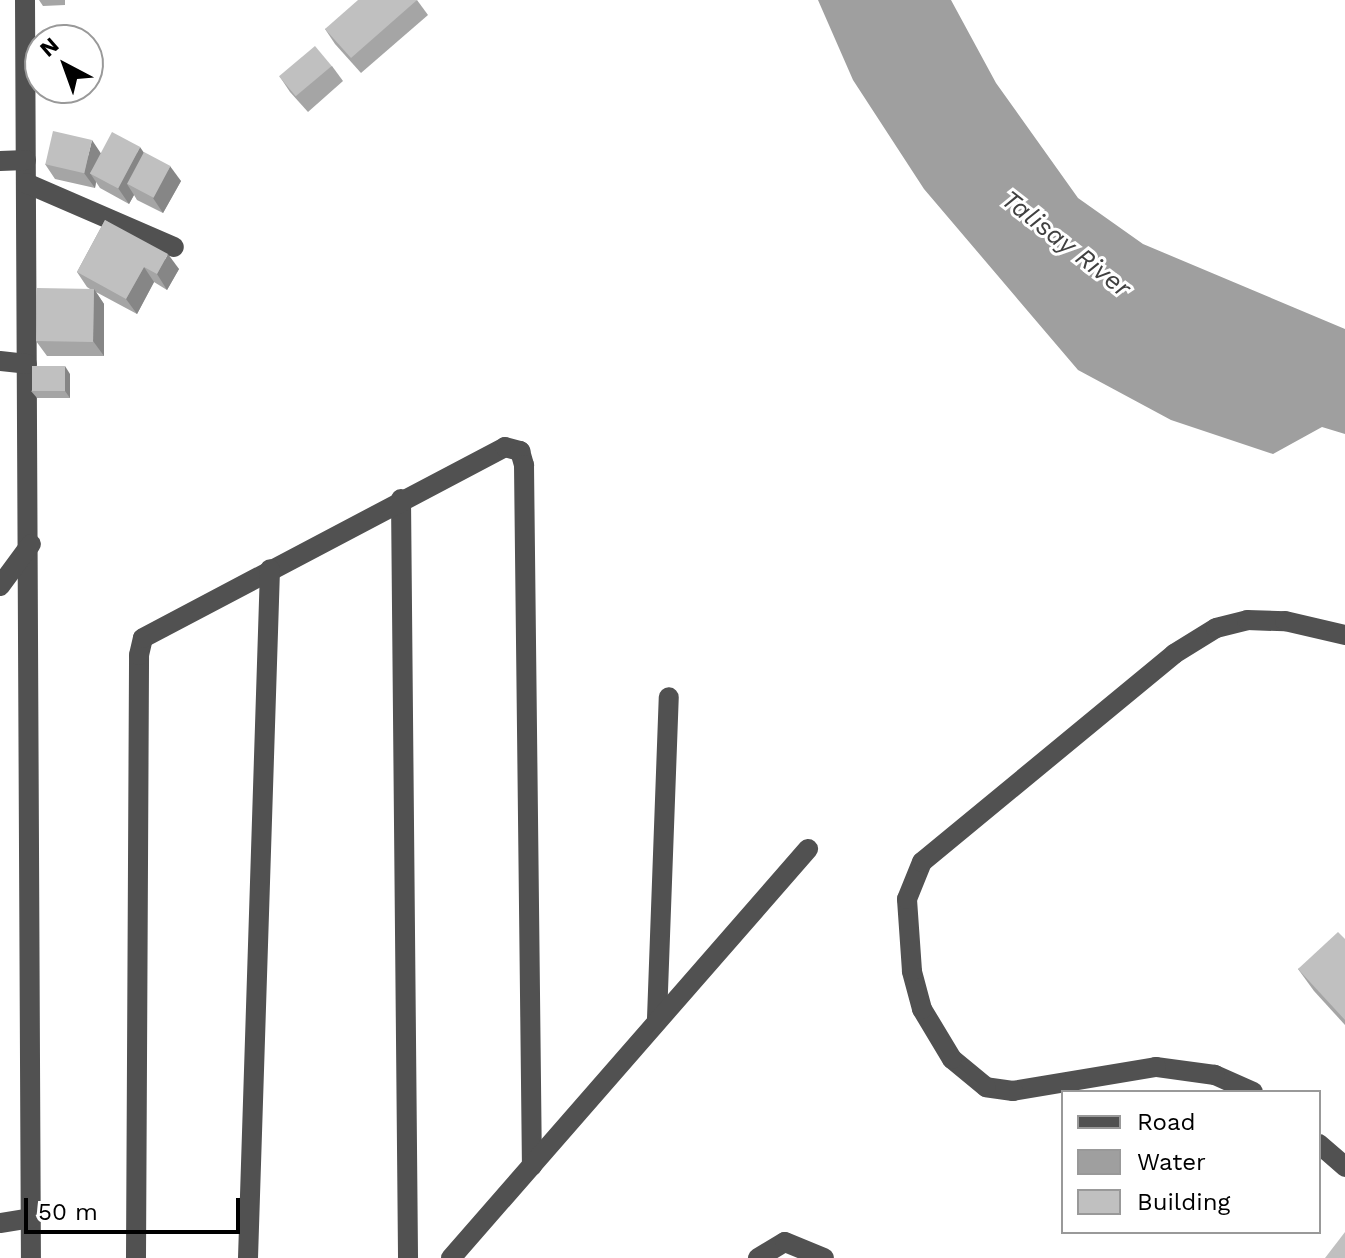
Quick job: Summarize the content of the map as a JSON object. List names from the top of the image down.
{
  "water": ["Talisay River"],
  "legend": ["Road", "Water", "Building"],
  "scale_bar": "50 m",
  "north": "top left"
}
